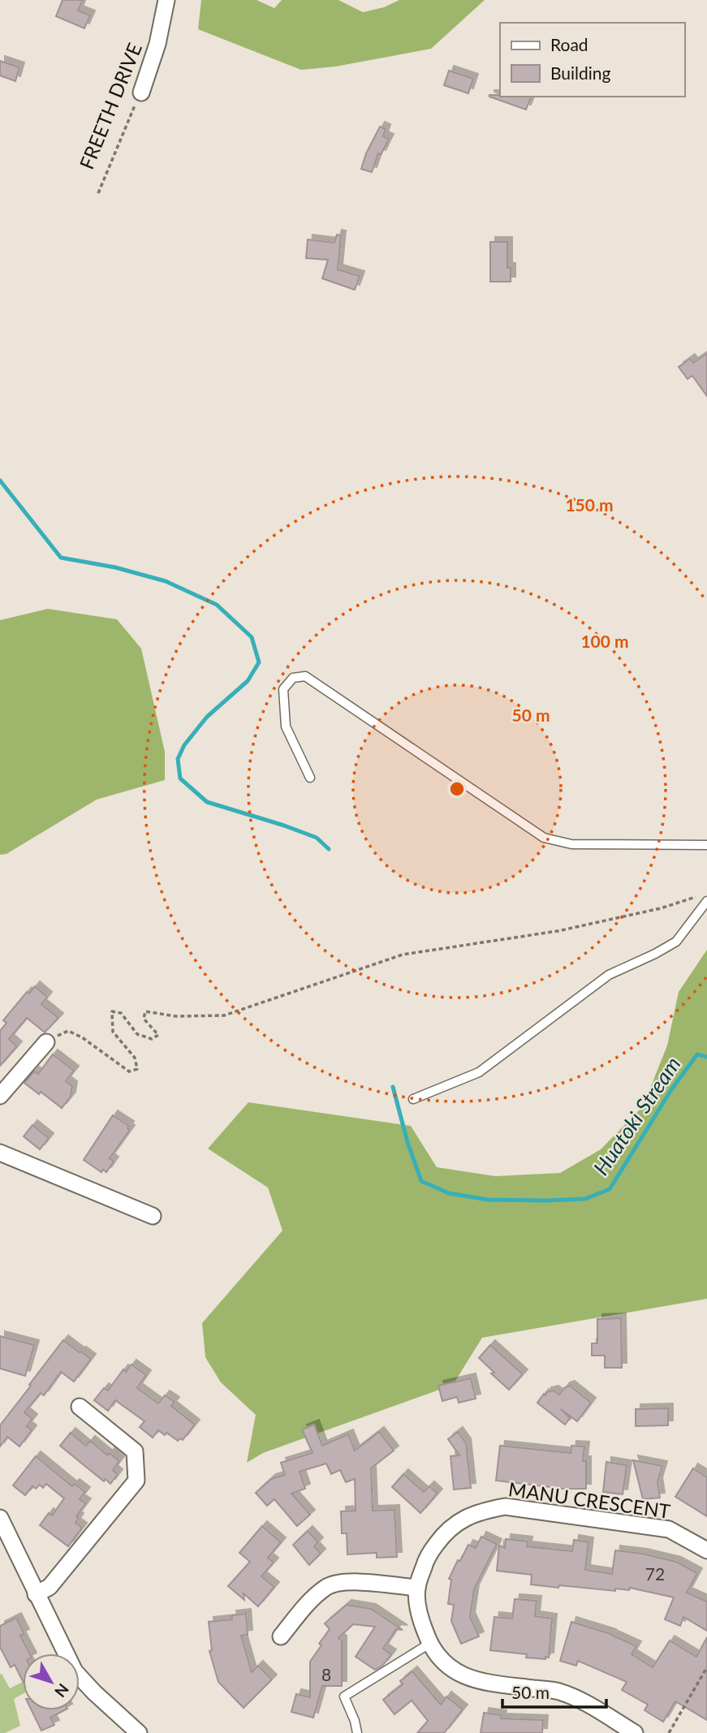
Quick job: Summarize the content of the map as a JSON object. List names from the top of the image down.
{
  "streets": {
    "street": ["FREETH DRIVE", "MANU CRESCENT"]
  },
  "water": ["Huatoki Stream"],
  "house_numbers": ["72", "8"],
  "legend": ["Road", "Building"],
  "scale_bar": "50 m",
  "north": "bottom right",
  "rings": ["150 m", "100 m", "50 m"]
}
